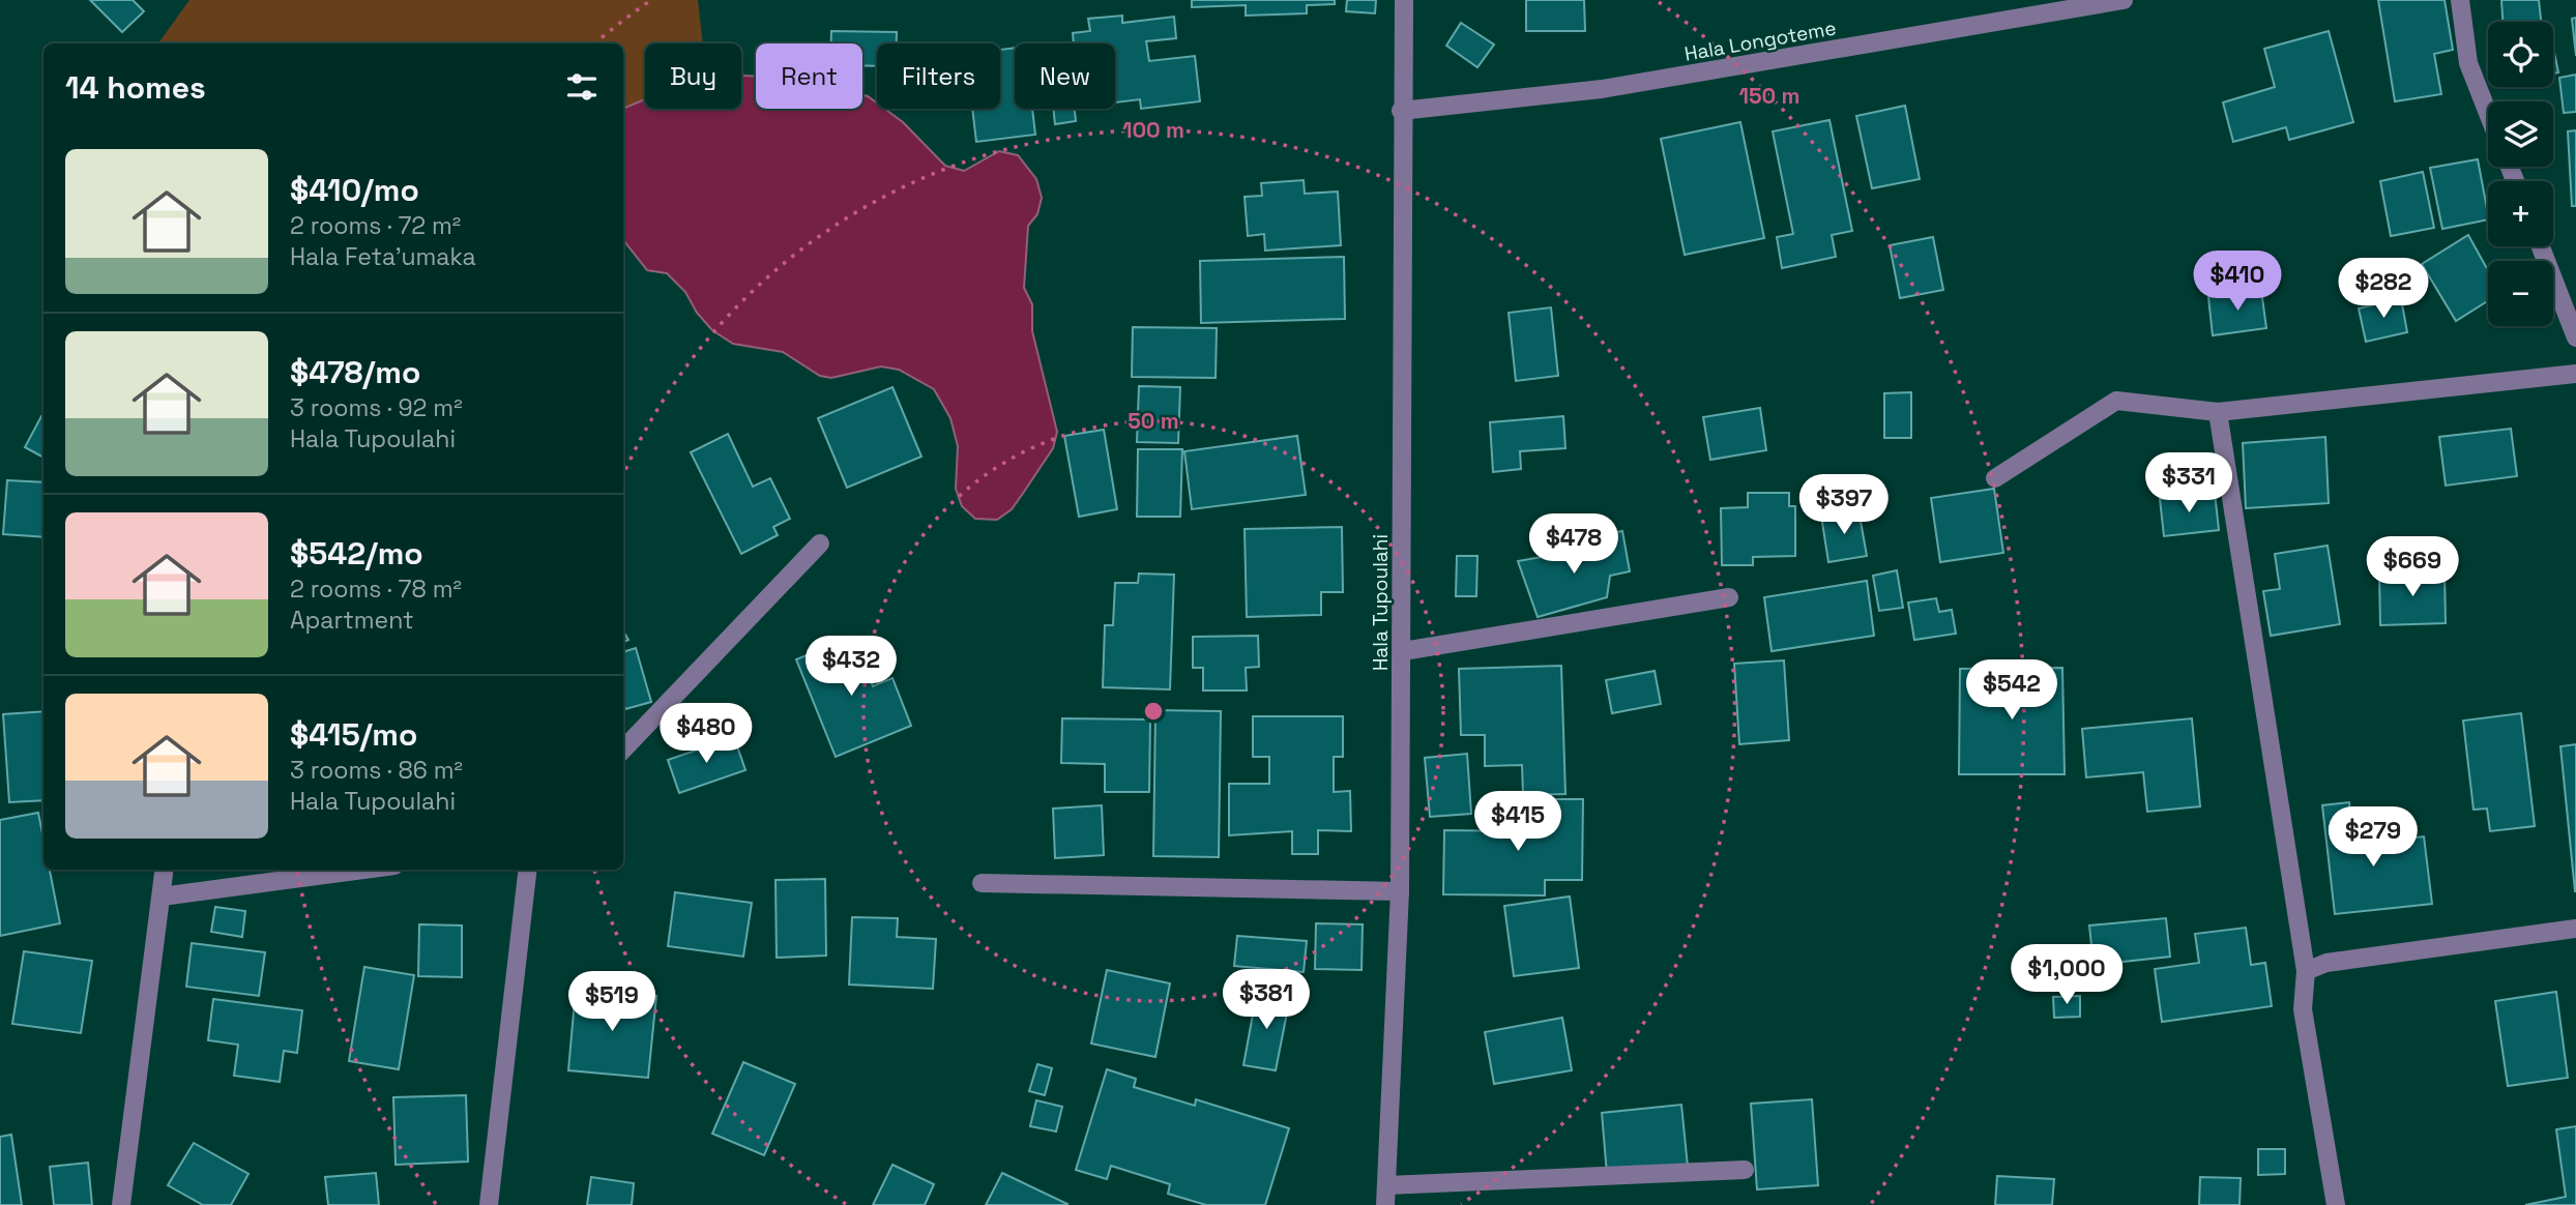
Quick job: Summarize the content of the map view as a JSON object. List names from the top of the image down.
{
  "streets": {
    "street": ["Hala Longoteme", "Hala Tupoulahi"]
  },
  "crossings": [
    ["Hala Longoteme", "Hala Tupoulahi"]
  ],
  "page": {
    "map_buttons": ["+", "−"],
    "chip": [
      "Buy",
      "Rent",
      "Filters",
      "New"
    ],
    "heading": "14 homes",
    "list": [
      {
        "name": "$410/mo",
        "note": "2 rooms · 72 m² · Hala Feta'umaka"
      },
      {
        "name": "$478/mo",
        "note": "3 rooms · 92 m² · Hala Tupoulahi"
      },
      {
        "name": "$542/mo",
        "note": "2 rooms · 78 m² · Apartment"
      },
      {
        "name": "$415/mo",
        "note": "3 rooms · 86 m² · Hala Tupoulahi"
      }
    ],
    "price": [
      "$410",
      "$282",
      "$331",
      "$397",
      "$478",
      "$669",
      "$432",
      "$542",
      "$480",
      "$415",
      "$279",
      "$1,000",
      "$381",
      "$519"
    ]
  },
  "rings": ["150 m", "100 m", "50 m"]
}
